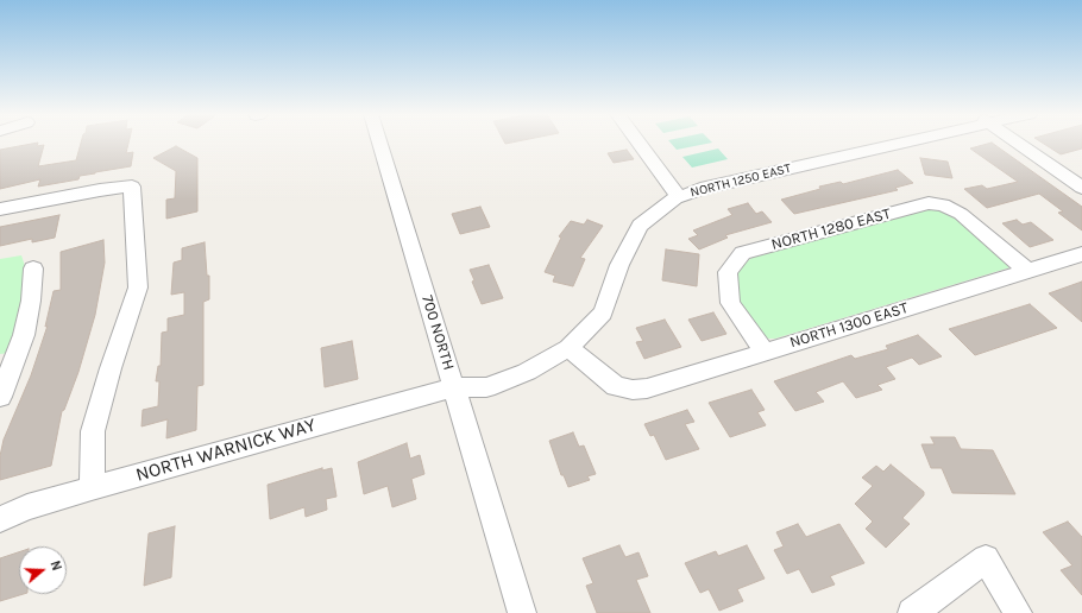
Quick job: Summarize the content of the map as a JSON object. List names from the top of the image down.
{
  "streets": {
    "street": [
      "NORTH 1250 EAST",
      "NORTH 1280 EAST",
      "NORTH 1300 EAST",
      "700 NORTH",
      "NORTH WARNICK WAY"
    ]
  },
  "crossings": [
    ["NORTH 1280 EAST", "NORTH 1300 EAST"],
    ["700 NORTH", "NORTH WARNICK WAY"]
  ],
  "north": "right"
}
